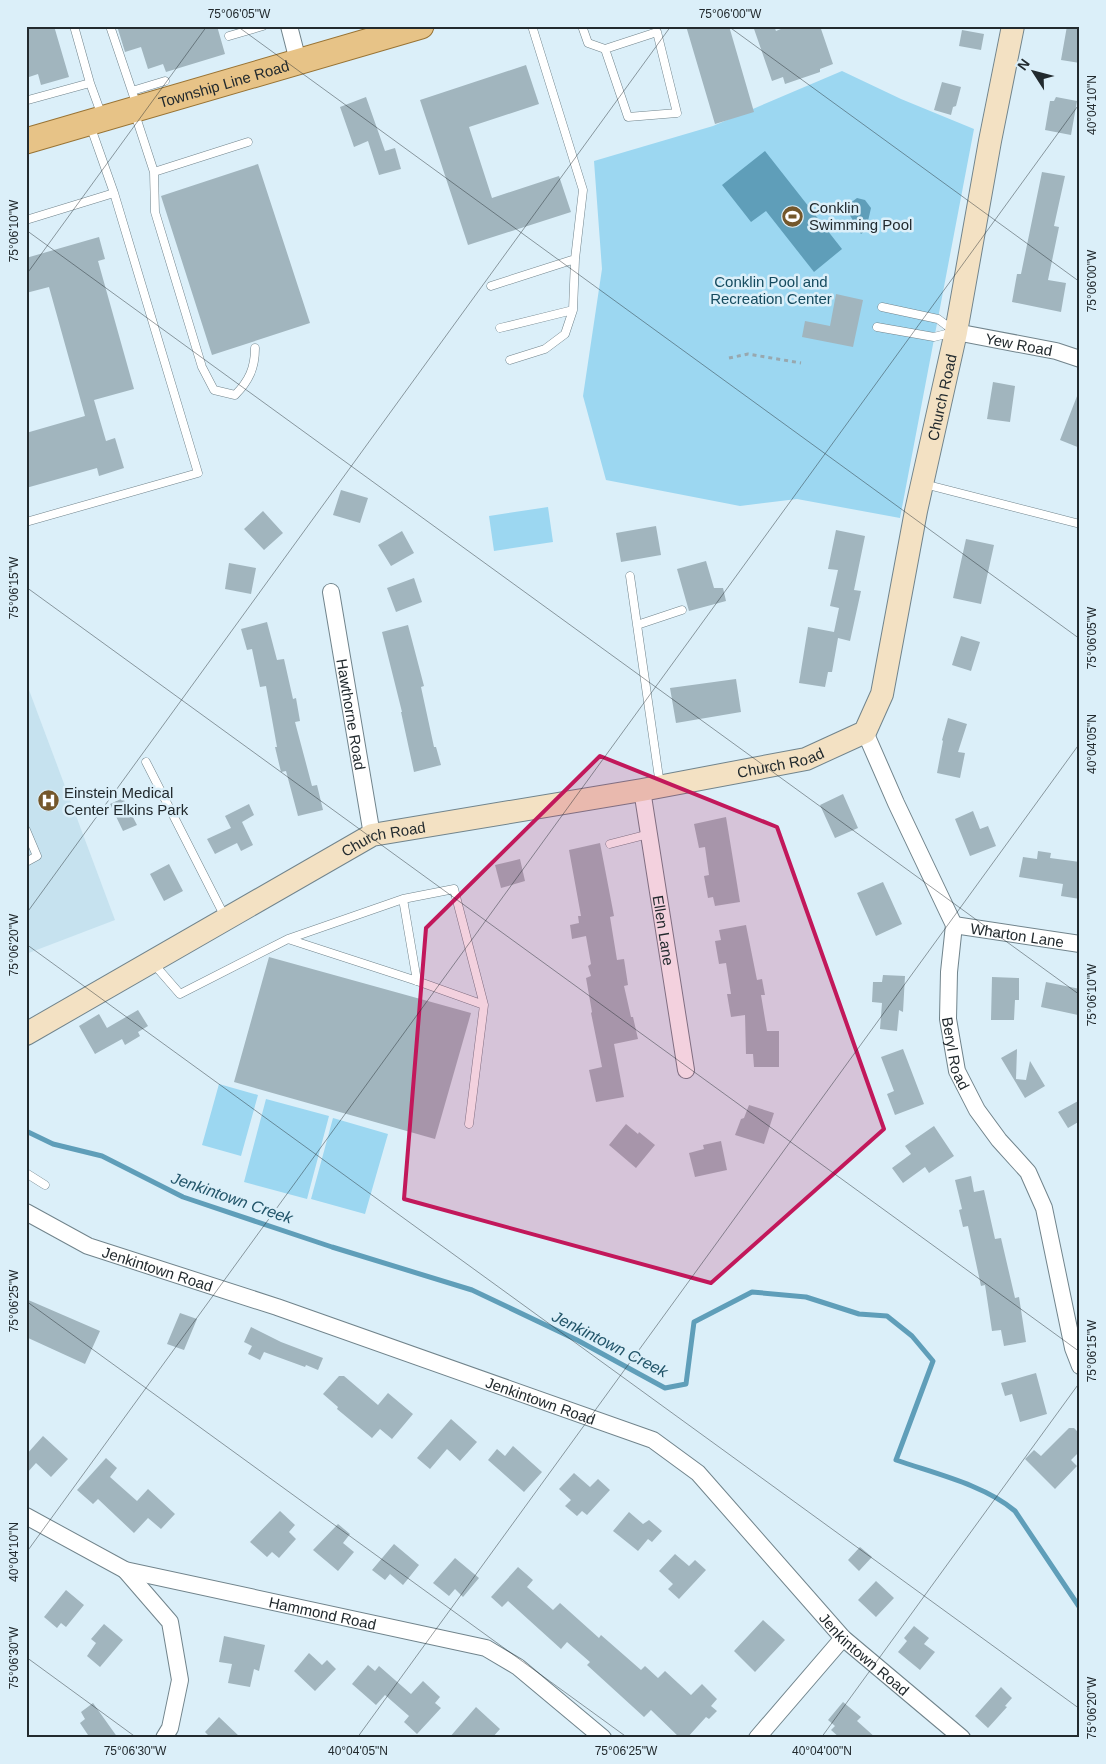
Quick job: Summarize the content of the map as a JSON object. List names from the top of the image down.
{
  "streets": {
    "main road": ["Township Line Road"],
    "street": [
      "Yew Road",
      "Church Road",
      "Hawthorne Road",
      "Ellen Lane",
      "Wharton Lane",
      "Beryl Road",
      "Jenkintown Road",
      "Hammond Road"
    ]
  },
  "crossings": [
    ["Yew Road", "Church Road"],
    ["Church Road", "Hawthorne Road"],
    ["Church Road", "Ellen Lane"],
    ["Wharton Lane", "Beryl Road"]
  ],
  "water": ["Jenkintown Creek"],
  "parks": ["Conklin Pool and Recreation Center"],
  "places": {
    "sports": ["Conklin Swimming Pool"],
    "hospital": ["Einstein Medical Center Elkins Park"]
  },
  "north": "top left",
  "coordinates": [
    "75°06'05\"W",
    "75°06'00\"W",
    "40°04'10\"N",
    "75°06'10\"W",
    "75°06'15\"W",
    "40°04'05\"N",
    "75°06'20\"W",
    "75°06'25\"W",
    "75°06'30\"W",
    "40°04'00\"N"
  ]
}
